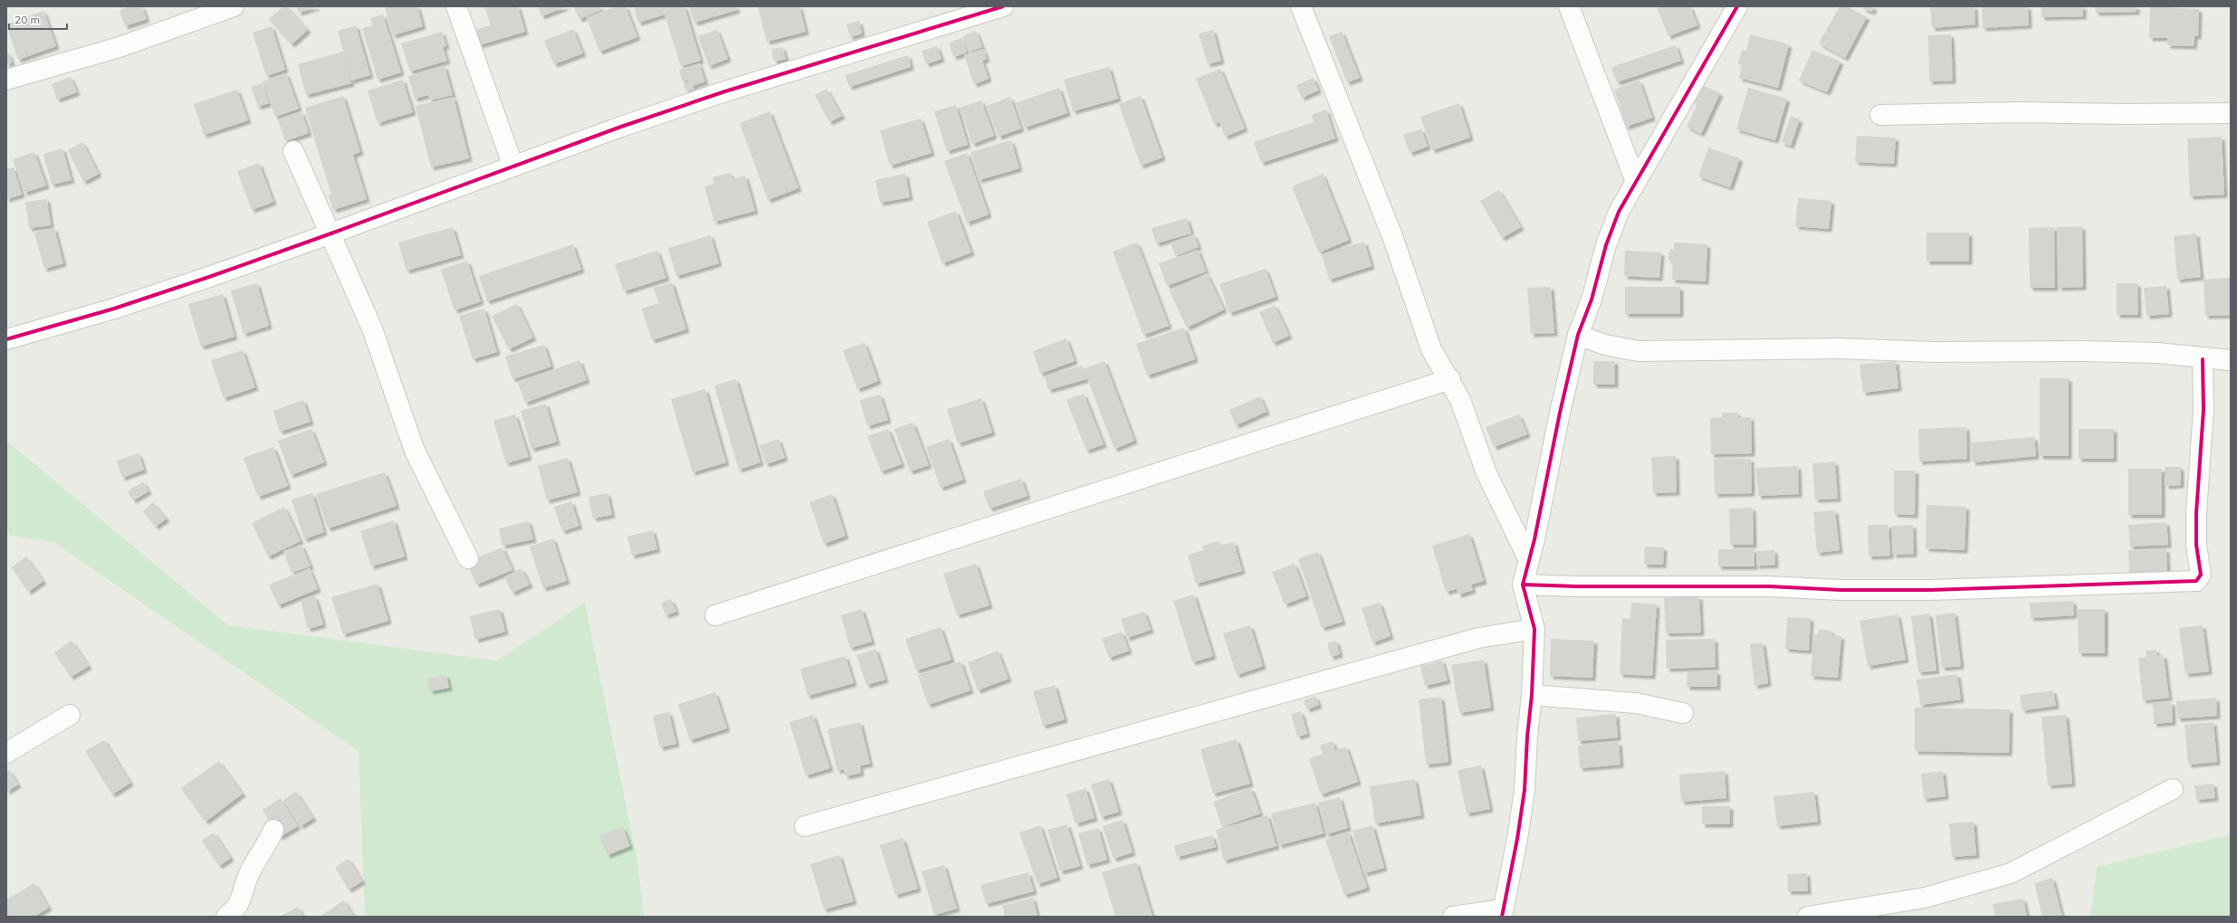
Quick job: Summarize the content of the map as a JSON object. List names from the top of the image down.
{
  "scale_bar": "20 m"
}
